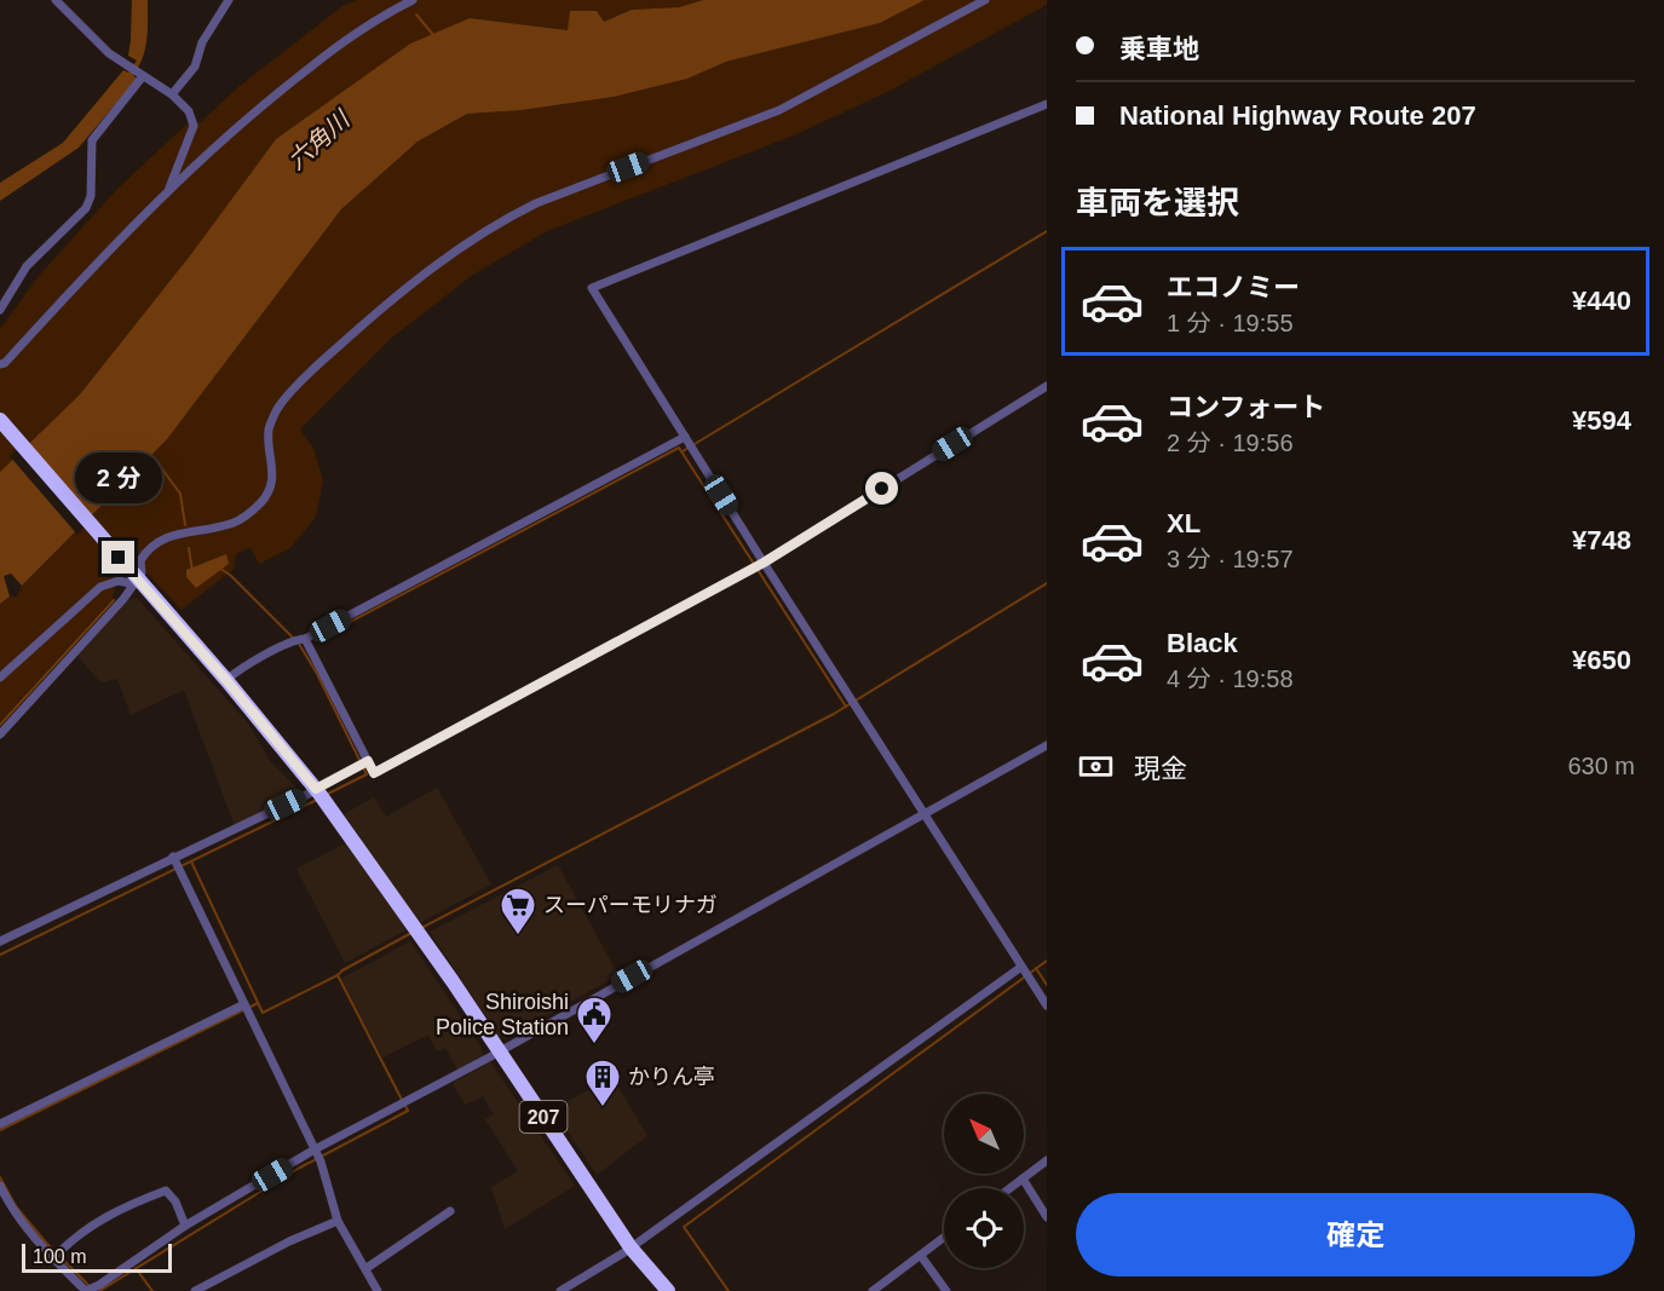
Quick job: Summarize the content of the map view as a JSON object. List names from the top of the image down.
{
  "streets": {
    "highway": ["207"]
  },
  "water": ["六角川"],
  "places": {
    "supermarket": ["スーパーモリナガ"],
    "public building": ["Shiroishi Police Station"],
    "building": ["かりん亭"]
  },
  "scale_bar": "100 m",
  "north": "top left",
  "page": {
    "banner": ["乗車地", "National Highway Route 207"],
    "heading": "車両を選択",
    "list": [
      {
        "name": "エコノミー",
        "note": "1 分 · 19:55",
        "value": "¥440"
      },
      {
        "name": "コンフォート",
        "note": "2 分 · 19:56",
        "value": "¥594"
      },
      {
        "name": "XL",
        "note": "3 分 · 19:57",
        "value": "¥748"
      },
      {
        "name": "Black",
        "note": "4 分 · 19:58",
        "value": "¥650"
      }
    ],
    "bubble": "2 分",
    "pay": ["現金", "630 m"],
    "buttons": "確定",
    "scale": "100 m"
  }
}
